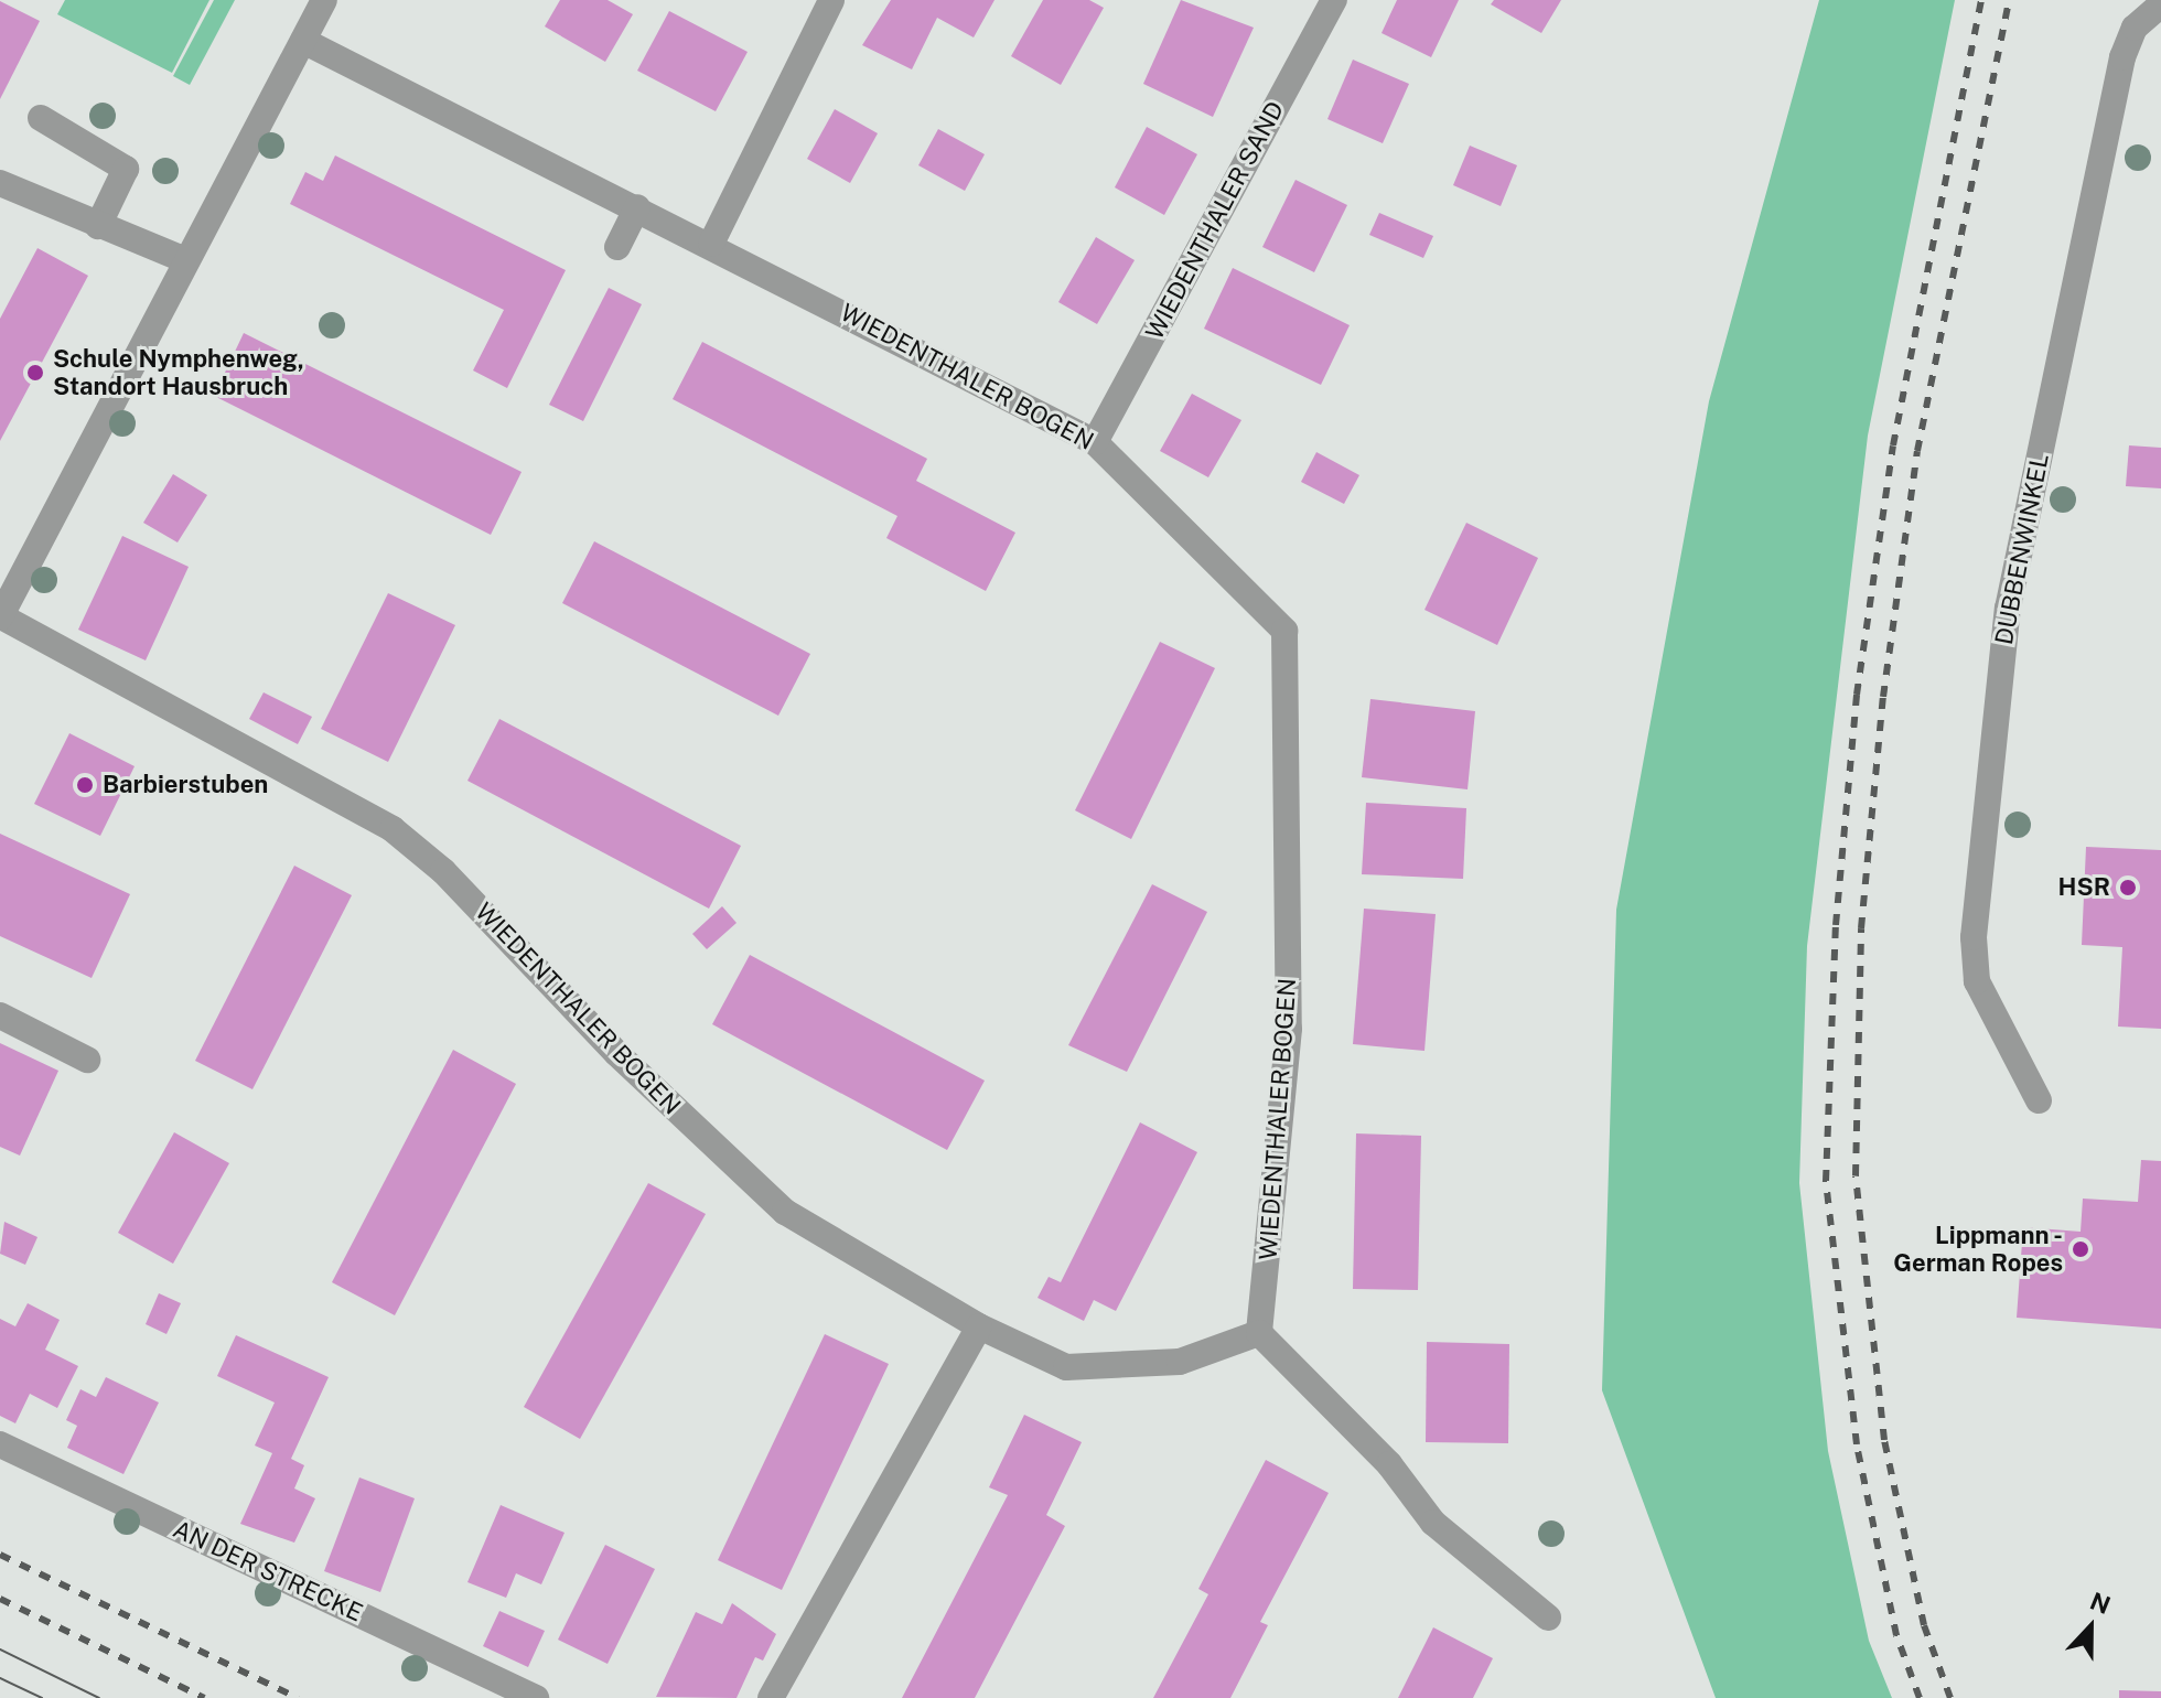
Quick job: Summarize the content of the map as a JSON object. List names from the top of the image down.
{
  "streets": {
    "street": [
      "WIEDENTHALER SAND",
      "WIEDENTHALER BOGEN",
      "DUBBENWINKEL",
      "AN DER STRECKE"
    ]
  },
  "crossings": [
    ["WIEDENTHALER SAND", "WIEDENTHALER BOGEN"]
  ],
  "places": [
    "Schule Nymphenweg, Standort Hausbruch",
    "Barbierstuben",
    "HSR",
    "Lippmann - German Ropes"
  ],
  "north": "top"
}
